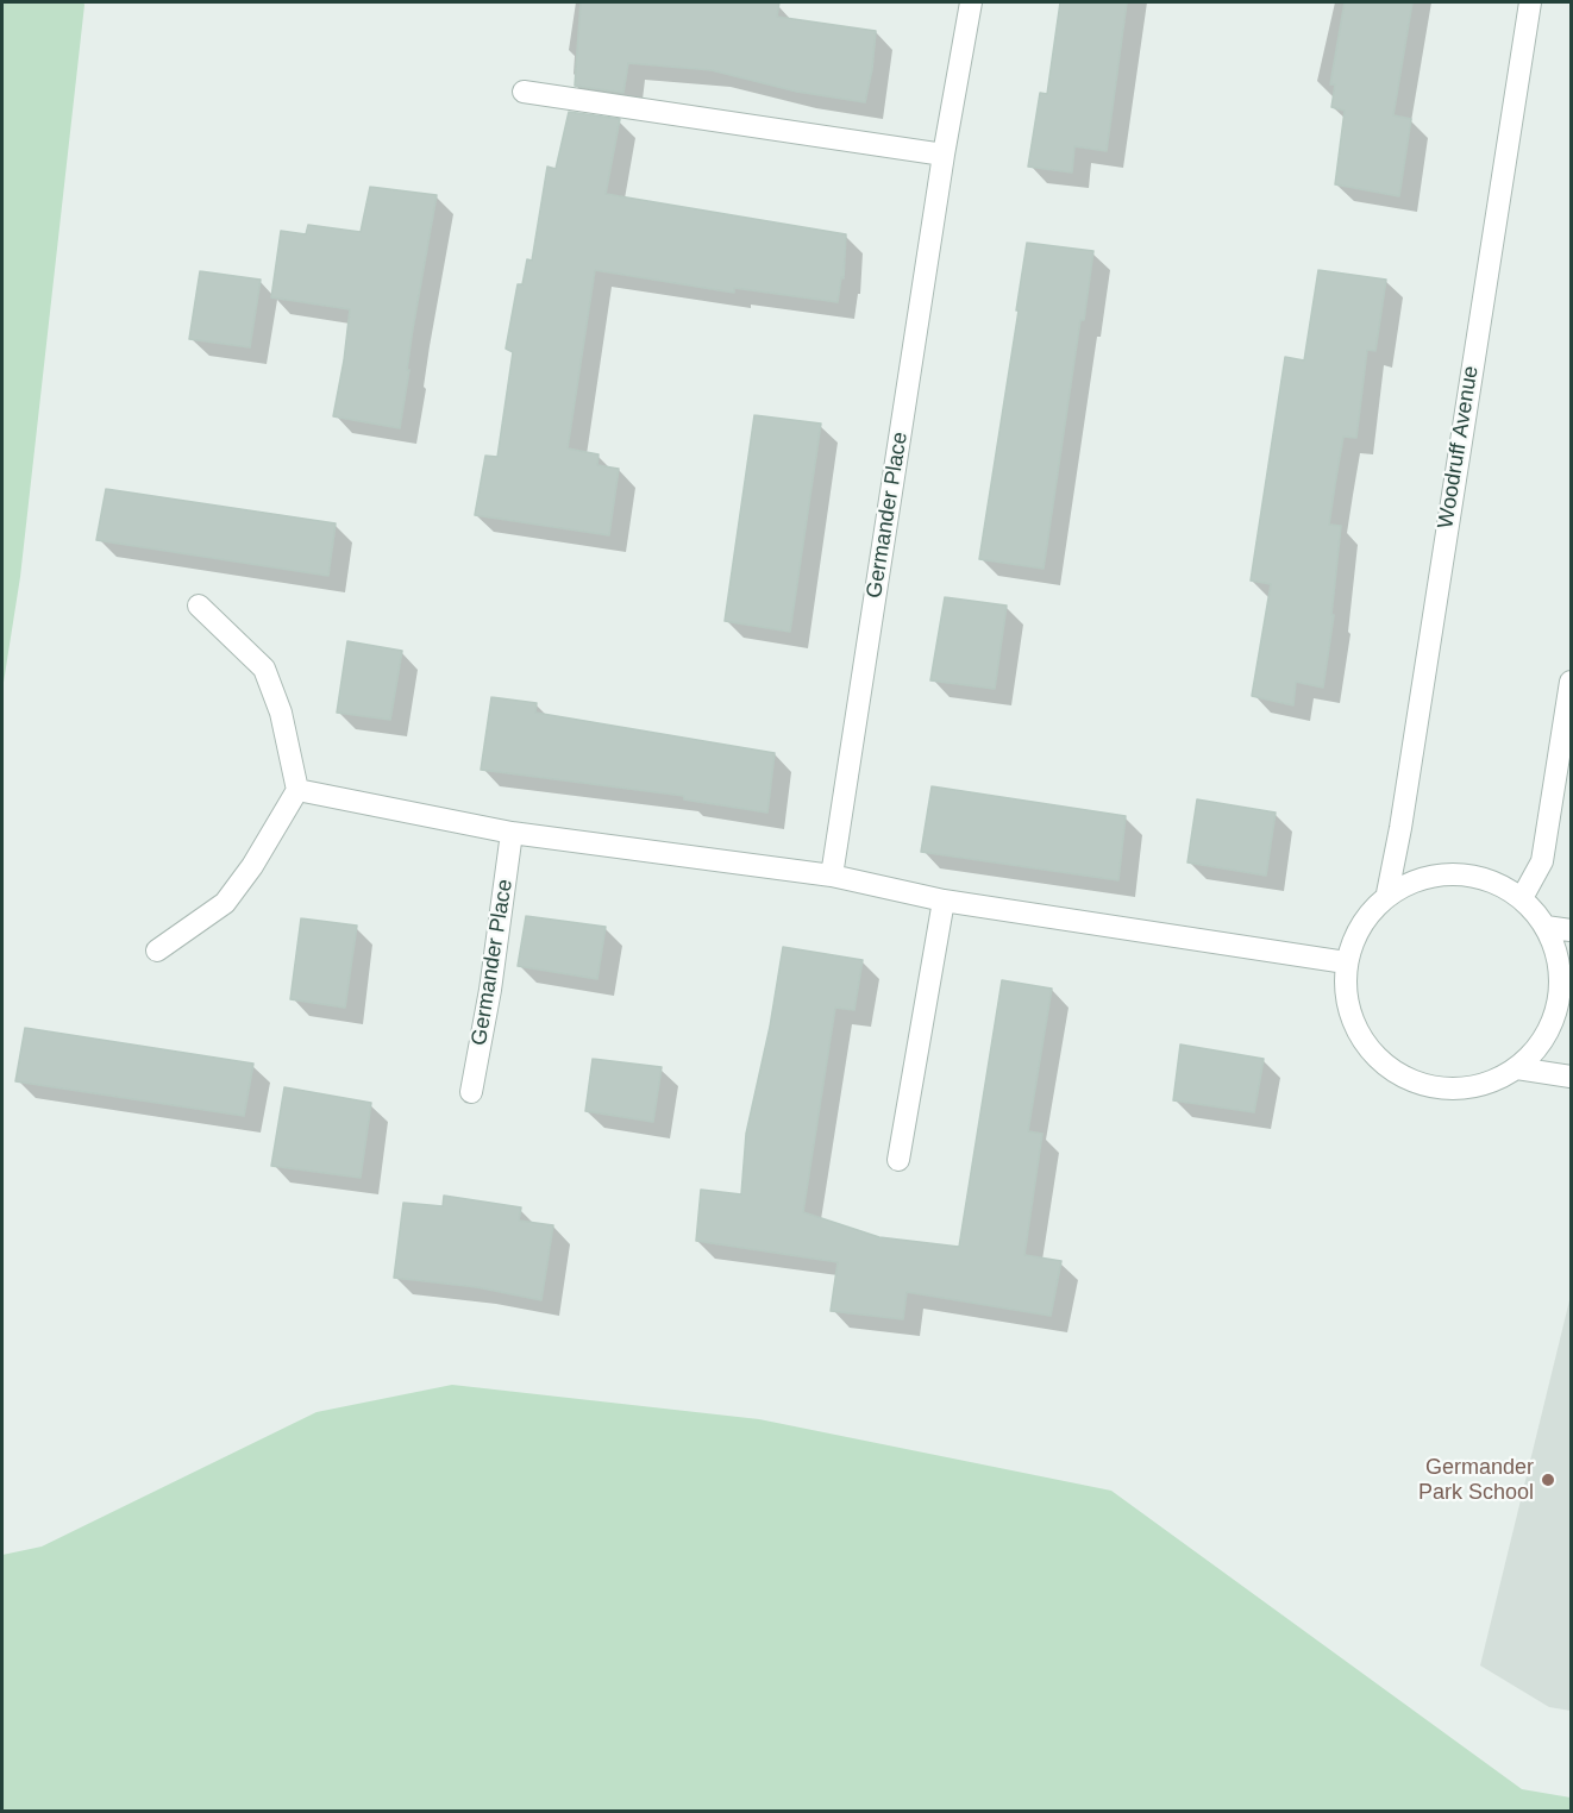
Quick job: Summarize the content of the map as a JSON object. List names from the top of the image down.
{
  "streets": {
    "street": ["Woodruff Avenue", "Germander Place"]
  },
  "places": ["Germander Park School"]
}
